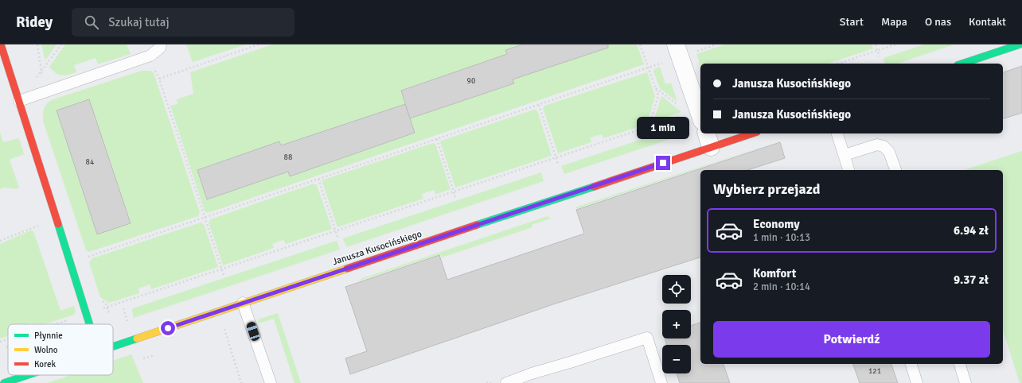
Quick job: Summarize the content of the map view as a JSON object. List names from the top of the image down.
{
  "streets": {
    "street": ["Janusza Kusocińskiego"]
  },
  "house_numbers": [
    "90",
    "88",
    "84",
    "121"
  ],
  "legend": ["Płynnie", "Wolno", "Korek"],
  "page": {
    "header": "Ridey",
    "search": "Szukaj tutaj",
    "nav": [
      "Start",
      "Mapa",
      "O nas",
      "Kontakt"
    ],
    "banner": ["Janusza Kusocińskiego", "Janusza Kusocińskiego"],
    "bubble": "1 min",
    "heading": "Wybierz przejazd",
    "list": [
      {
        "name": "Economy",
        "note": "1 min · 10:13",
        "value": "6.94 zł"
      },
      {
        "name": "Komfort",
        "note": "2 min · 10:14",
        "value": "9.37 zł"
      }
    ],
    "map_buttons": ["+", "−"],
    "buttons": "Potwierdź"
  }
}
